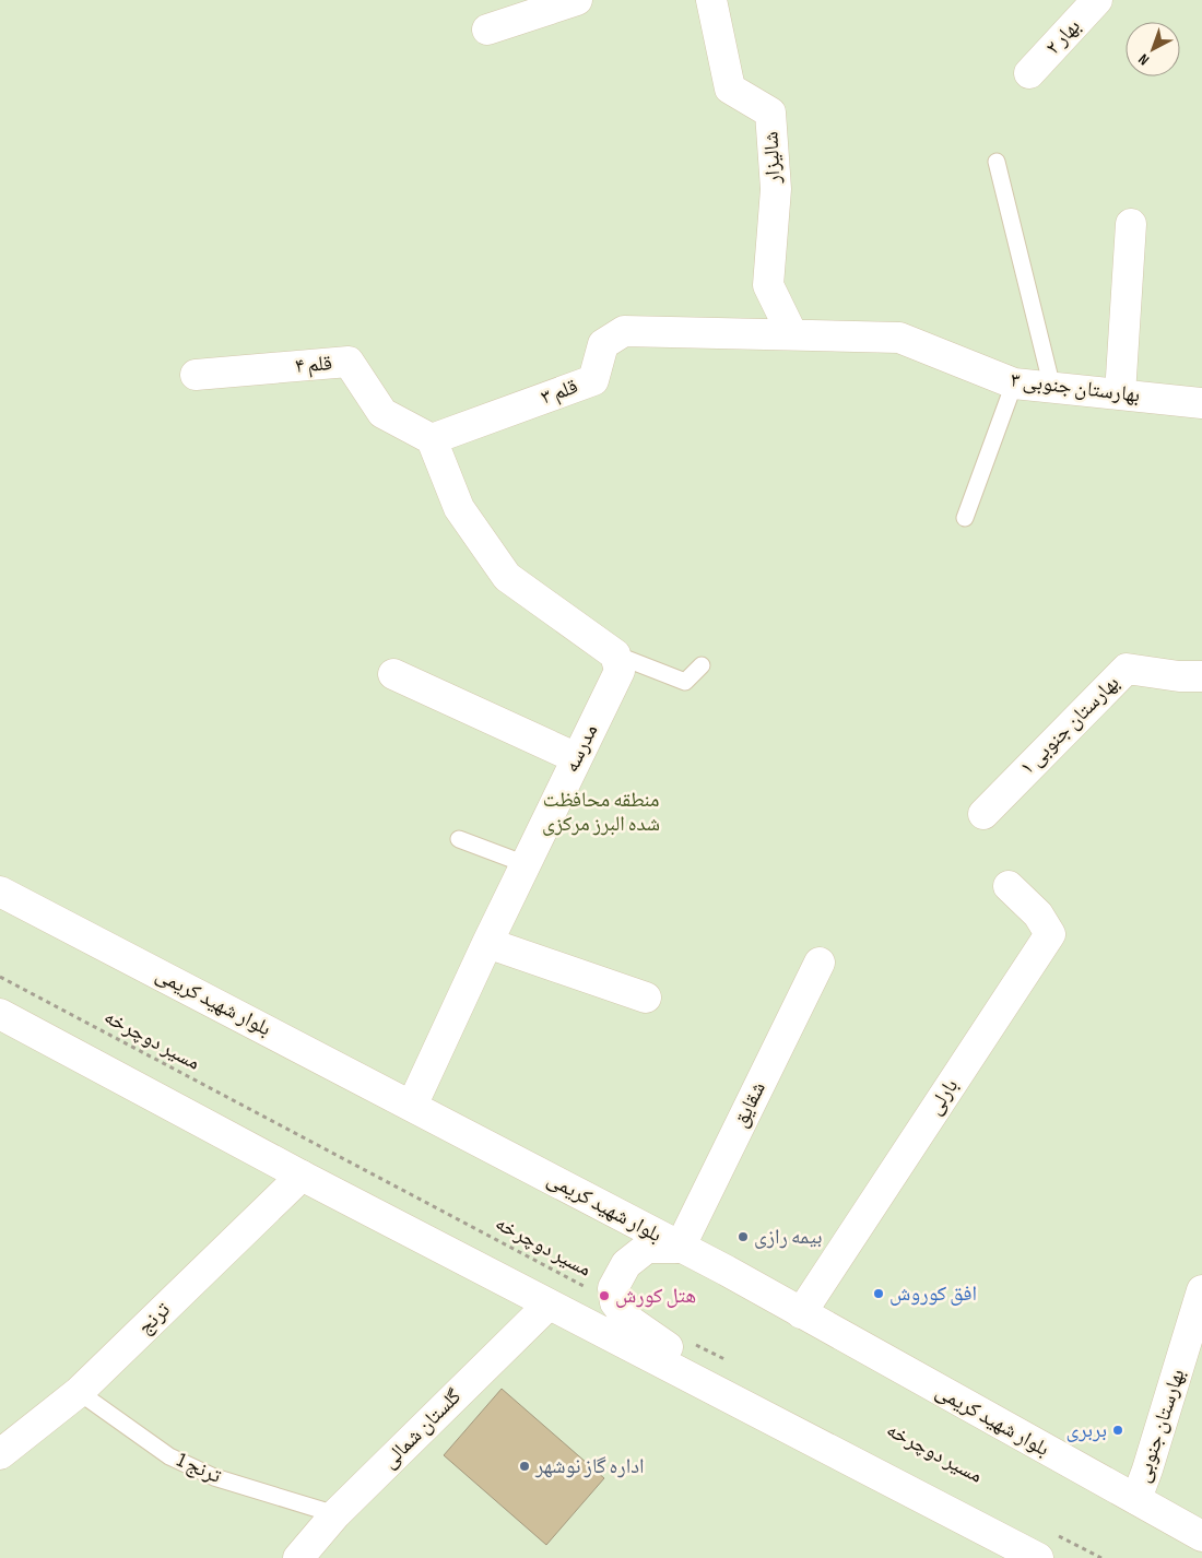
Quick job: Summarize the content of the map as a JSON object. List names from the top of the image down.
{
  "streets": {
    "street": [
      "بهار ۲",
      "شالیزار",
      "قلم ۴",
      "بهارستان جنوبی ۳",
      "قلم ۳",
      "بهارستان جنوبی ۱",
      "مدرسه",
      "بلوار شهید کریمی",
      "بارلی",
      "شقایق",
      "ترنج",
      "بهارستان جنوبی",
      "گلستان شمالی"
    ],
    "lane": ["ترنج 1"],
    "path": ["مسیر دوچرخه"]
  },
  "crossings": [
    ["شالیزار", "بهارستان جنوبی ۳"],
    ["شالیزار", "قلم ۳"],
    ["قلم ۴", "قلم ۳"],
    ["بهارستان جنوبی ۳", "قلم ۳"],
    ["مدرسه", "بلوار شهید کریمی"],
    ["بلوار شهید کریمی", "بارلی"],
    ["بلوار شهید کریمی", "شقایق"],
    ["بلوار شهید کریمی", "بهارستان جنوبی"],
    ["ترنج", "ترنج 1"],
    ["گلستان شمالی", "ترنج 1"]
  ],
  "parks": ["منطقه محافظت شده البرز مرکزی"],
  "places": [
    "بیمه رازی",
    "افق کوروش",
    "هتل کورش",
    "بربری",
    "اداره گاز نوشهر"
  ],
  "north": "bottom left"
}
